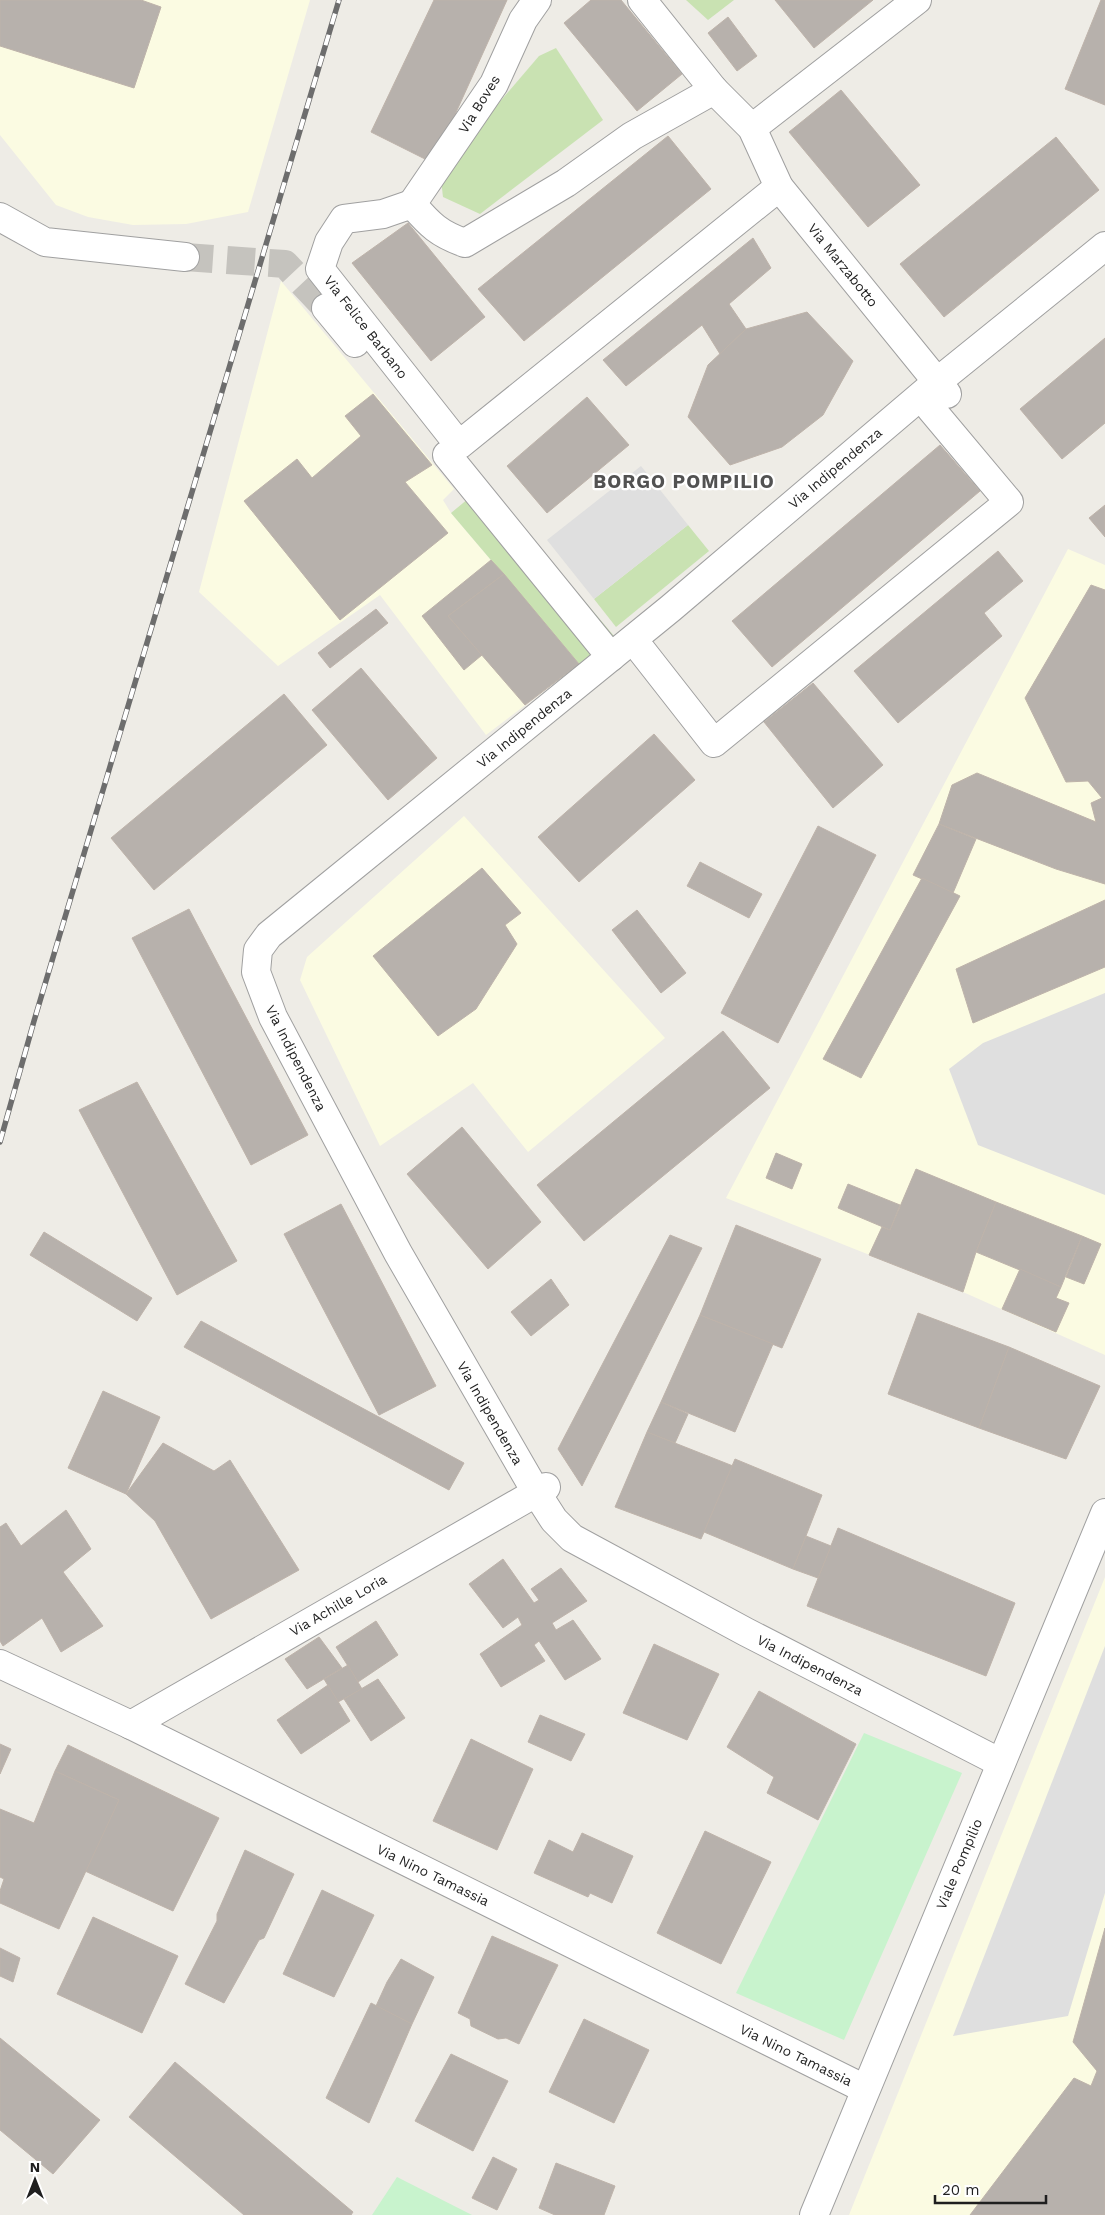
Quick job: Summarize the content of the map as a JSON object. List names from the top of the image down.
{
  "streets": {
    "street": [
      "Via Boves",
      "Via Marzabotto",
      "Via Felice Barbano",
      "Via Indipendenza",
      "Via Achille Loria",
      "Viale Pompilio",
      "Via Nino Tamassia"
    ]
  },
  "crossings": [
    ["Via Boves", "Via Felice Barbano"],
    ["Via Marzabotto", "Via Indipendenza"],
    ["Via Indipendenza", "Via Achille Loria"],
    ["Via Indipendenza", "Viale Pompilio"],
    ["Via Achille Loria", "Via Nino Tamassia"],
    ["Viale Pompilio", "Via Nino Tamassia"]
  ],
  "districts": ["BORGO POMPILIO"],
  "scale_bar": "20 m",
  "north": "top"
}
